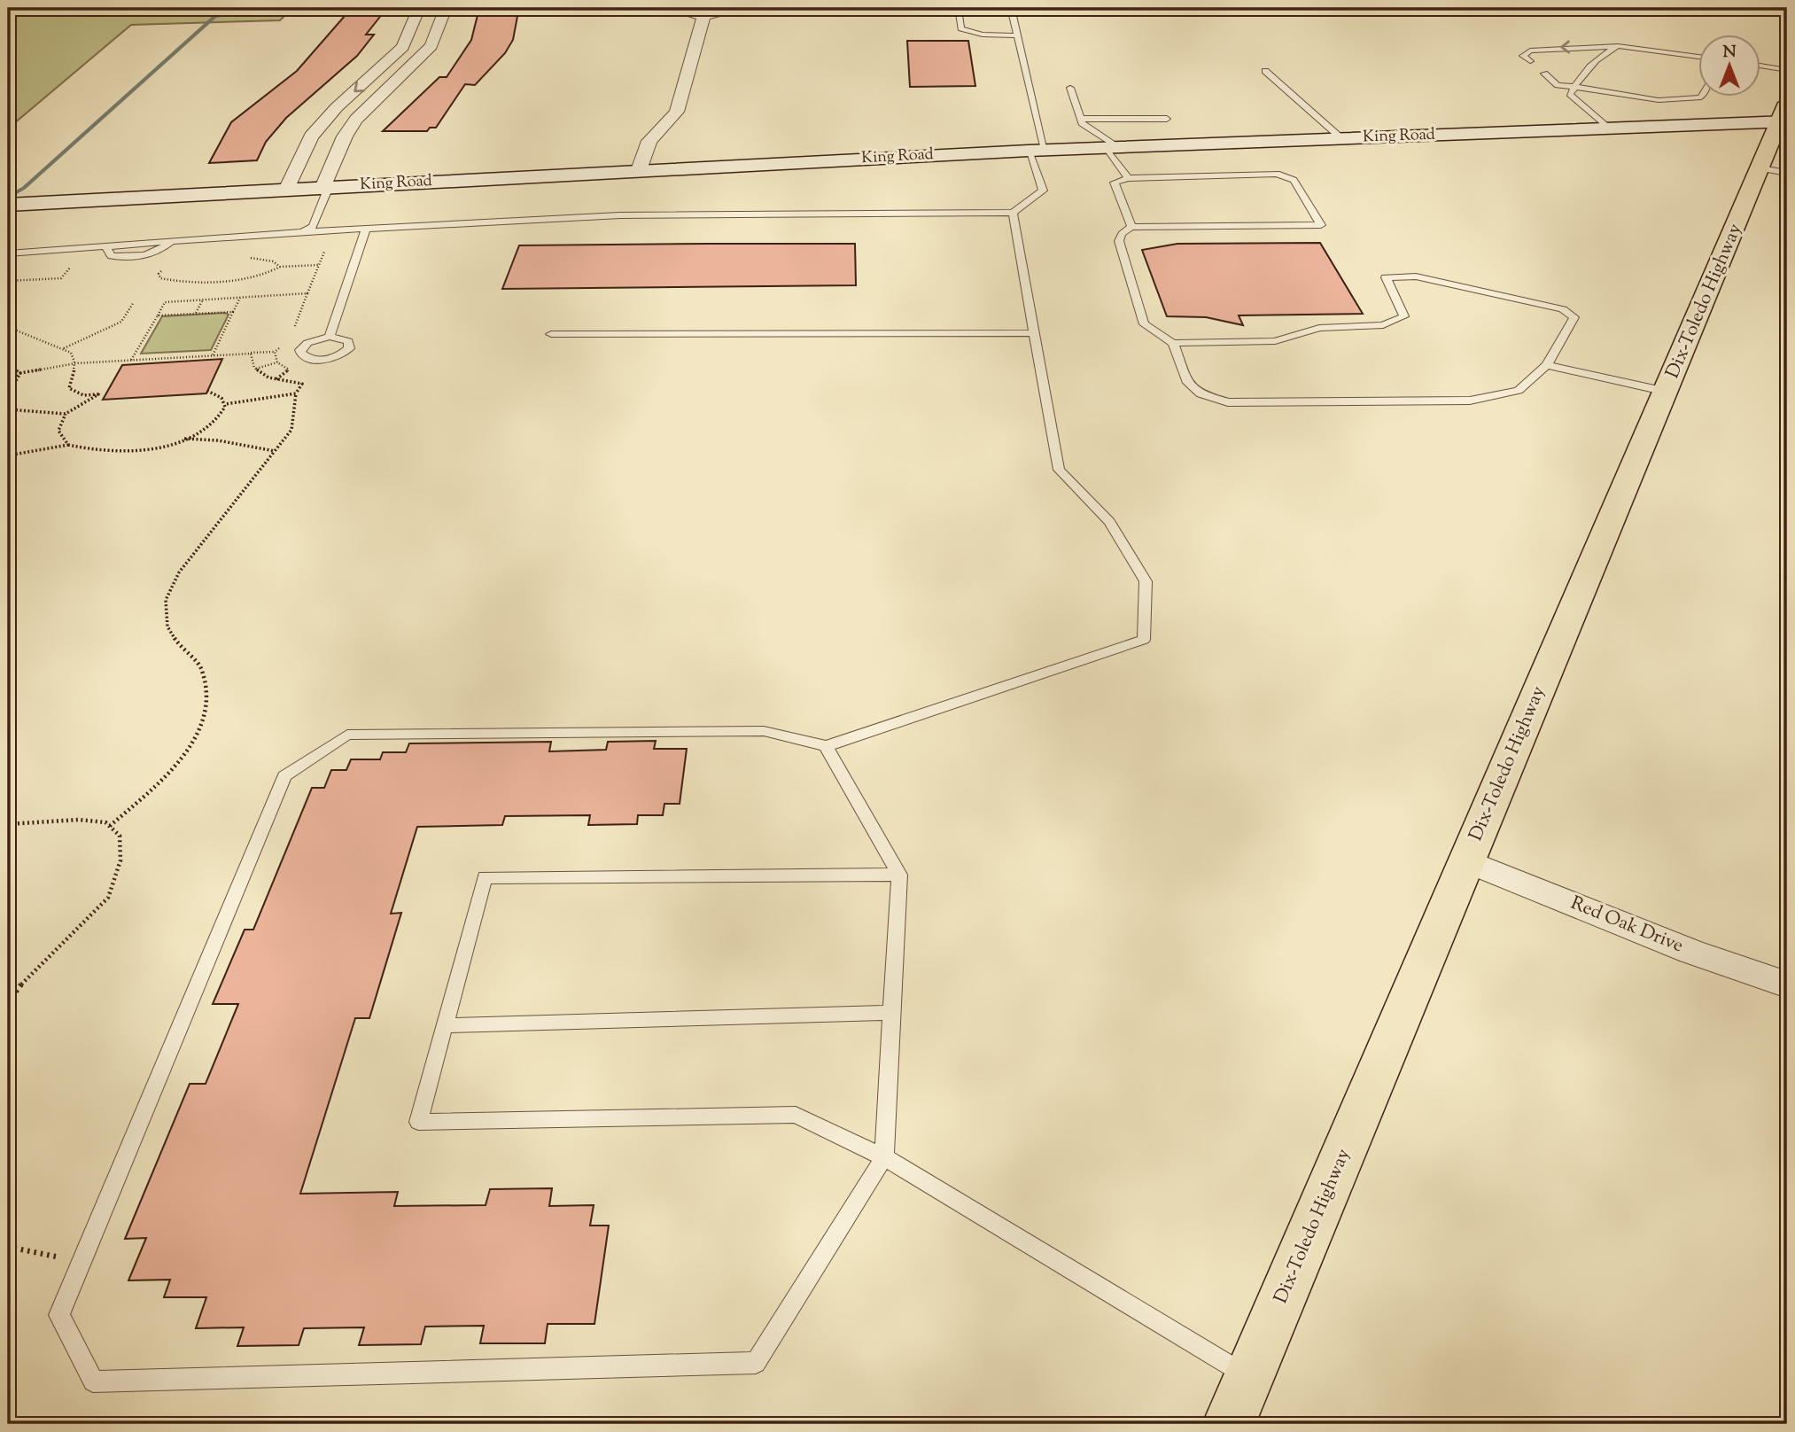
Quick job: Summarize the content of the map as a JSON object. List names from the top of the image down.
{
  "streets": {
    "main road": ["King Road", "Dix-Toledo Highway"],
    "street": ["Red Oak Drive"]
  },
  "crossings": [
    ["King Road", "Dix-Toledo Highway"],
    ["Dix-Toledo Highway", "Red Oak Drive"]
  ],
  "north": "top"
}
